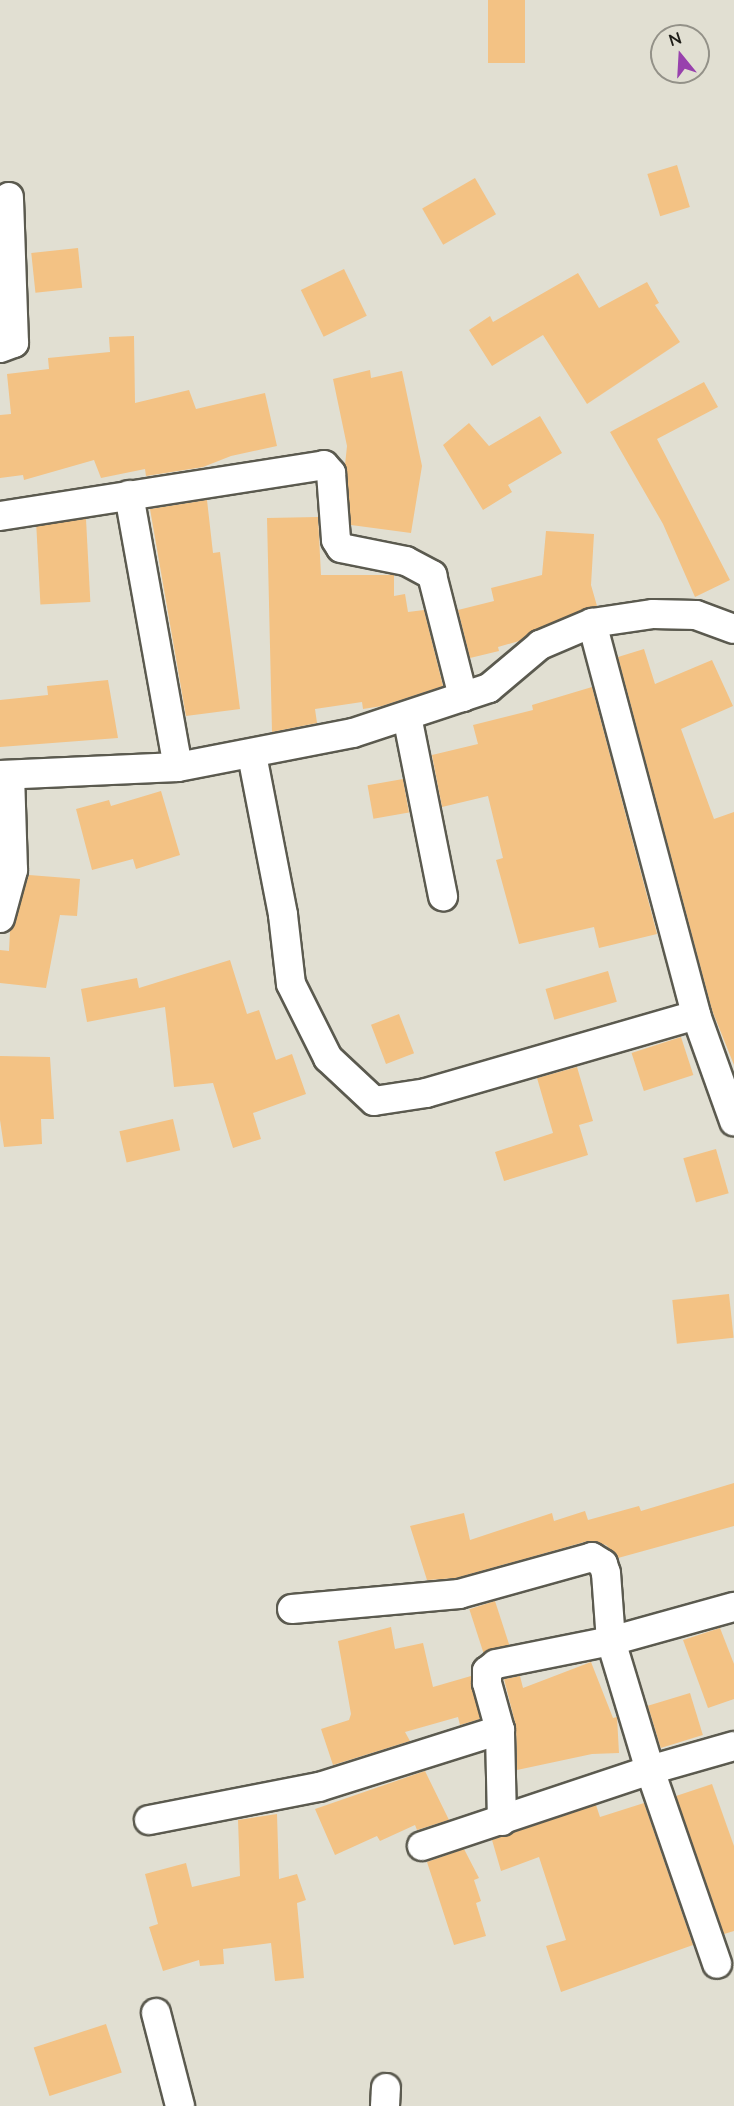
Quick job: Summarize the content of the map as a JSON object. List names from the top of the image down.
{
  "north": "top"
}
